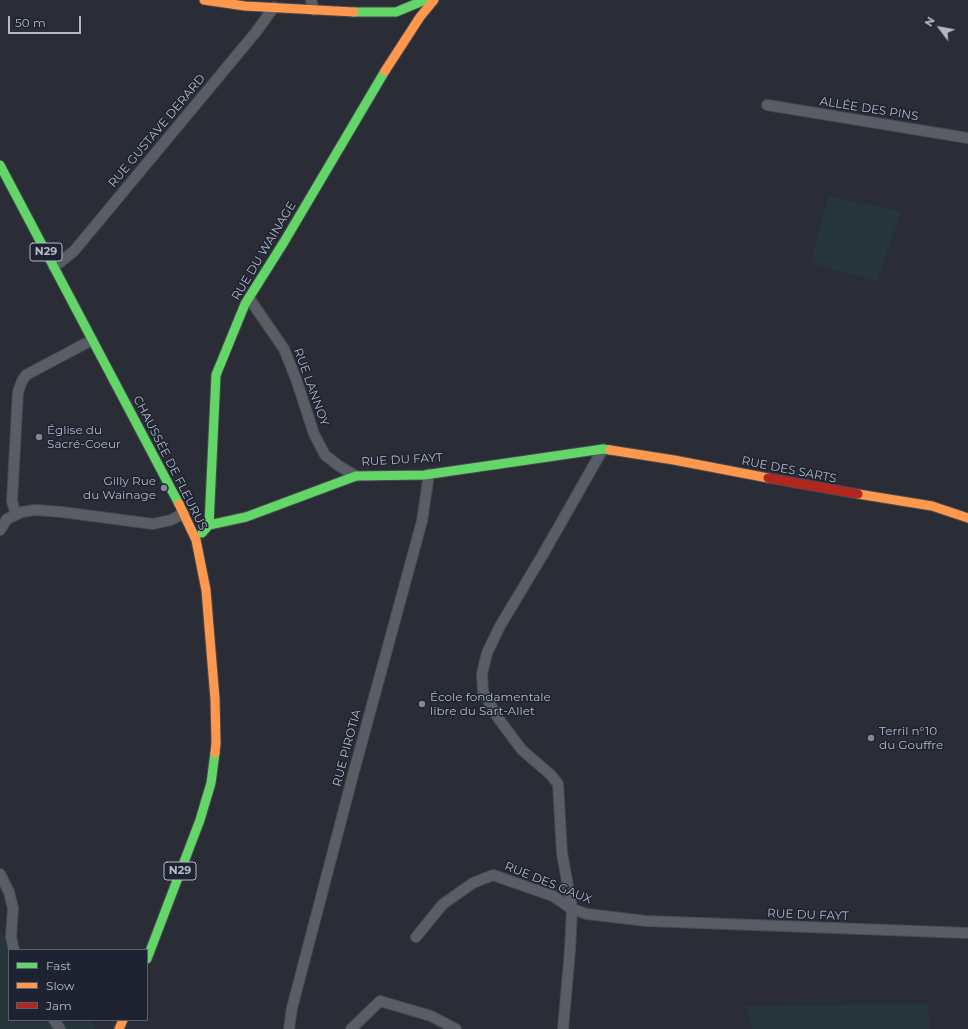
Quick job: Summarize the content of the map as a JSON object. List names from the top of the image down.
{
  "streets": {
    "street": [
      "ALLÉE DES PINS",
      "RUE GUSTAVE DERARD",
      "RUE DU WAINAGE",
      "N29",
      "RUE LANNOY",
      "RUE DU FAYT",
      "CHAUSSÉE DE FLEURUS",
      "RUE DES SARTS",
      "RUE PIROTIA",
      "RUE DES GAUX"
    ]
  },
  "crossings": [
    ["RUE GUSTAVE DERARD", "CHAUSSÉE DE FLEURUS"],
    ["RUE DU WAINAGE", "RUE LANNOY"],
    ["RUE DU WAINAGE", "RUE DU FAYT"],
    ["RUE LANNOY", "RUE DU FAYT"],
    ["RUE DU FAYT", "RUE DES SARTS"],
    ["RUE DU FAYT", "RUE PIROTIA"],
    ["RUE DU FAYT", "RUE DES GAUX"]
  ],
  "places": [
    "Église du Sacré-Coeur",
    "Gilly Rue du Wainage",
    "École fondamentale libre du Sart-Allet",
    "Terril n°10 du Gouffre"
  ],
  "legend": ["Fast", "Slow", "Jam"],
  "scale_bar": "50 m",
  "north": "top left"
}
